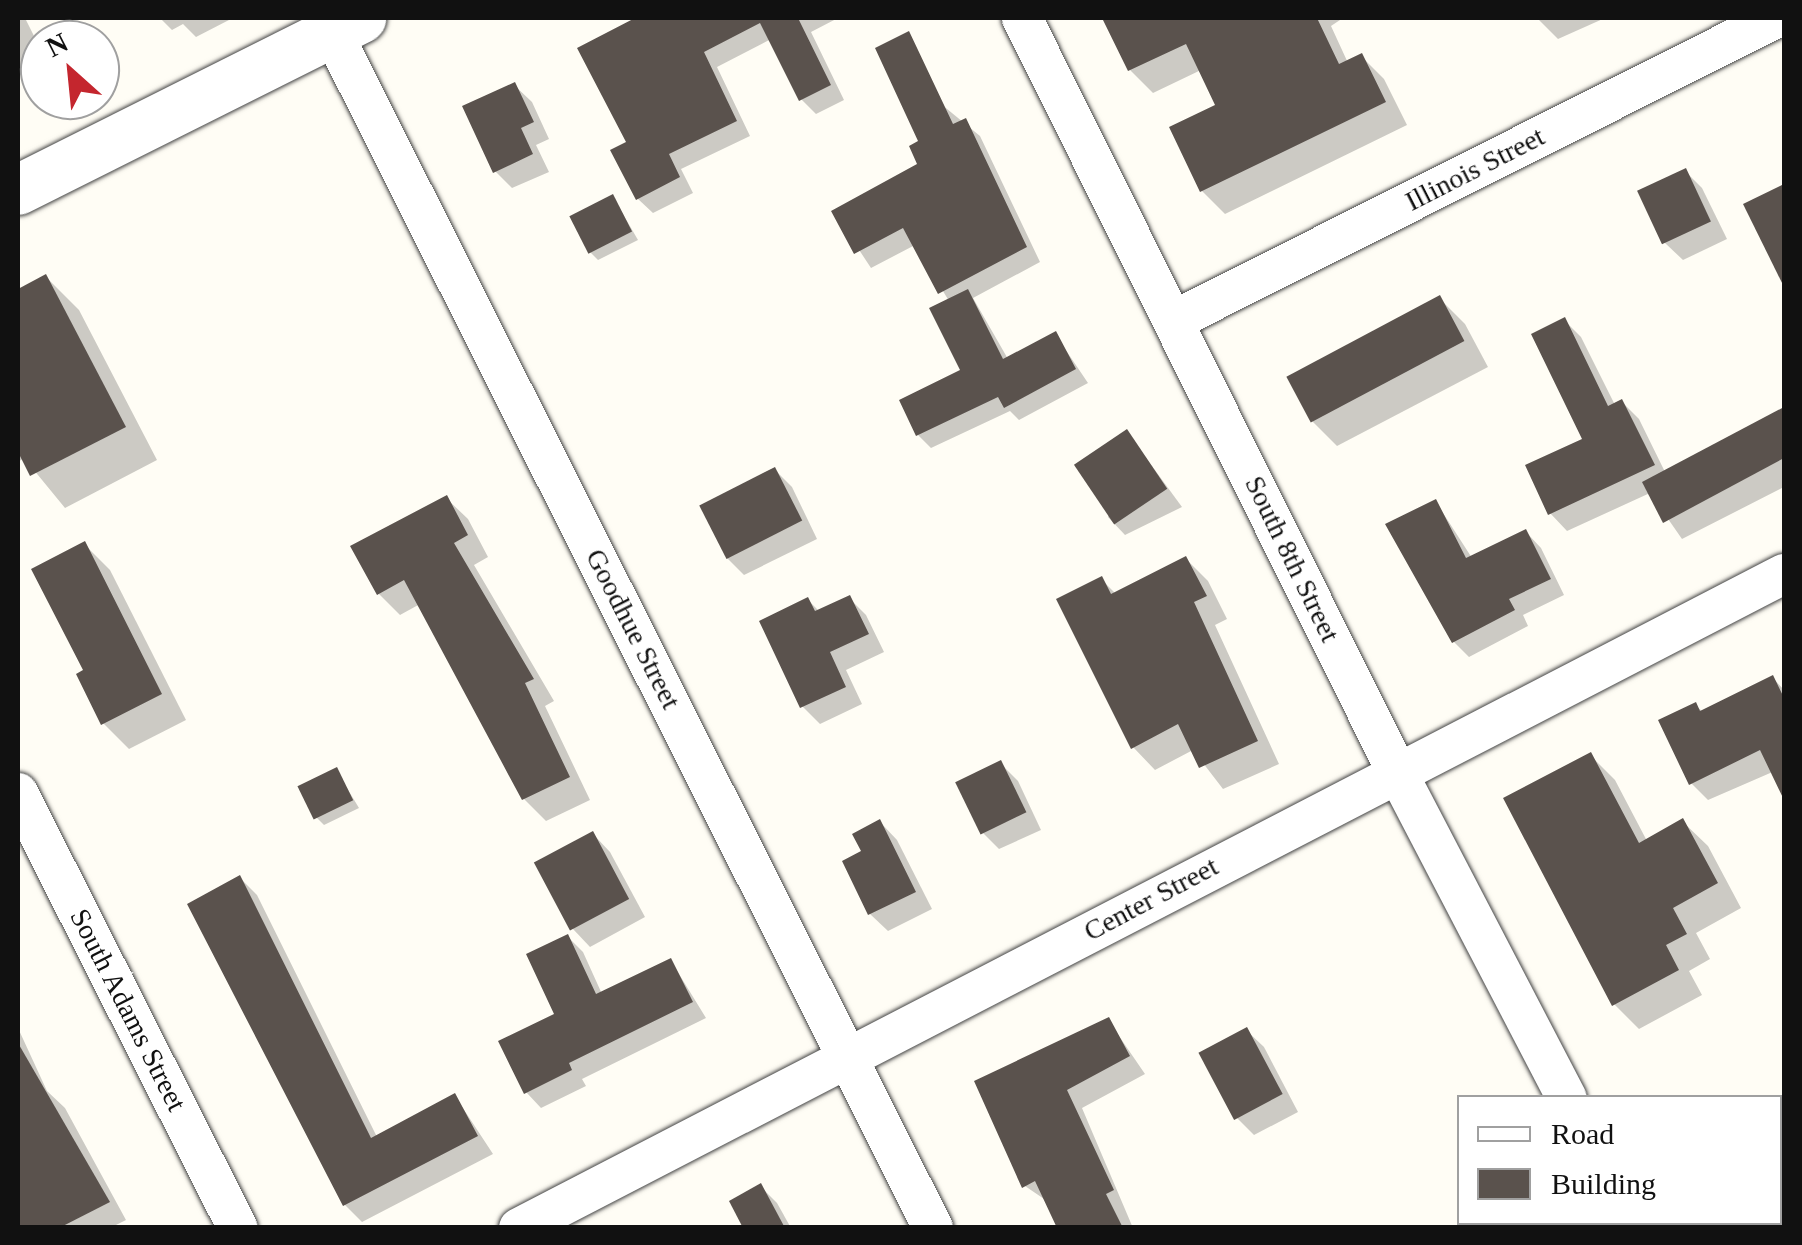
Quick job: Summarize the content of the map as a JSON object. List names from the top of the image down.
{
  "streets": {
    "street": [
      "Illinois Street",
      "South 8th Street",
      "Goodhue Street",
      "Center Street",
      "South Adams Street"
    ]
  },
  "crossings": [
    ["Illinois Street", "South 8th Street"],
    ["South 8th Street", "Center Street"],
    ["Goodhue Street", "Center Street"]
  ],
  "legend": ["Road", "Building"],
  "north": "top left"
}
